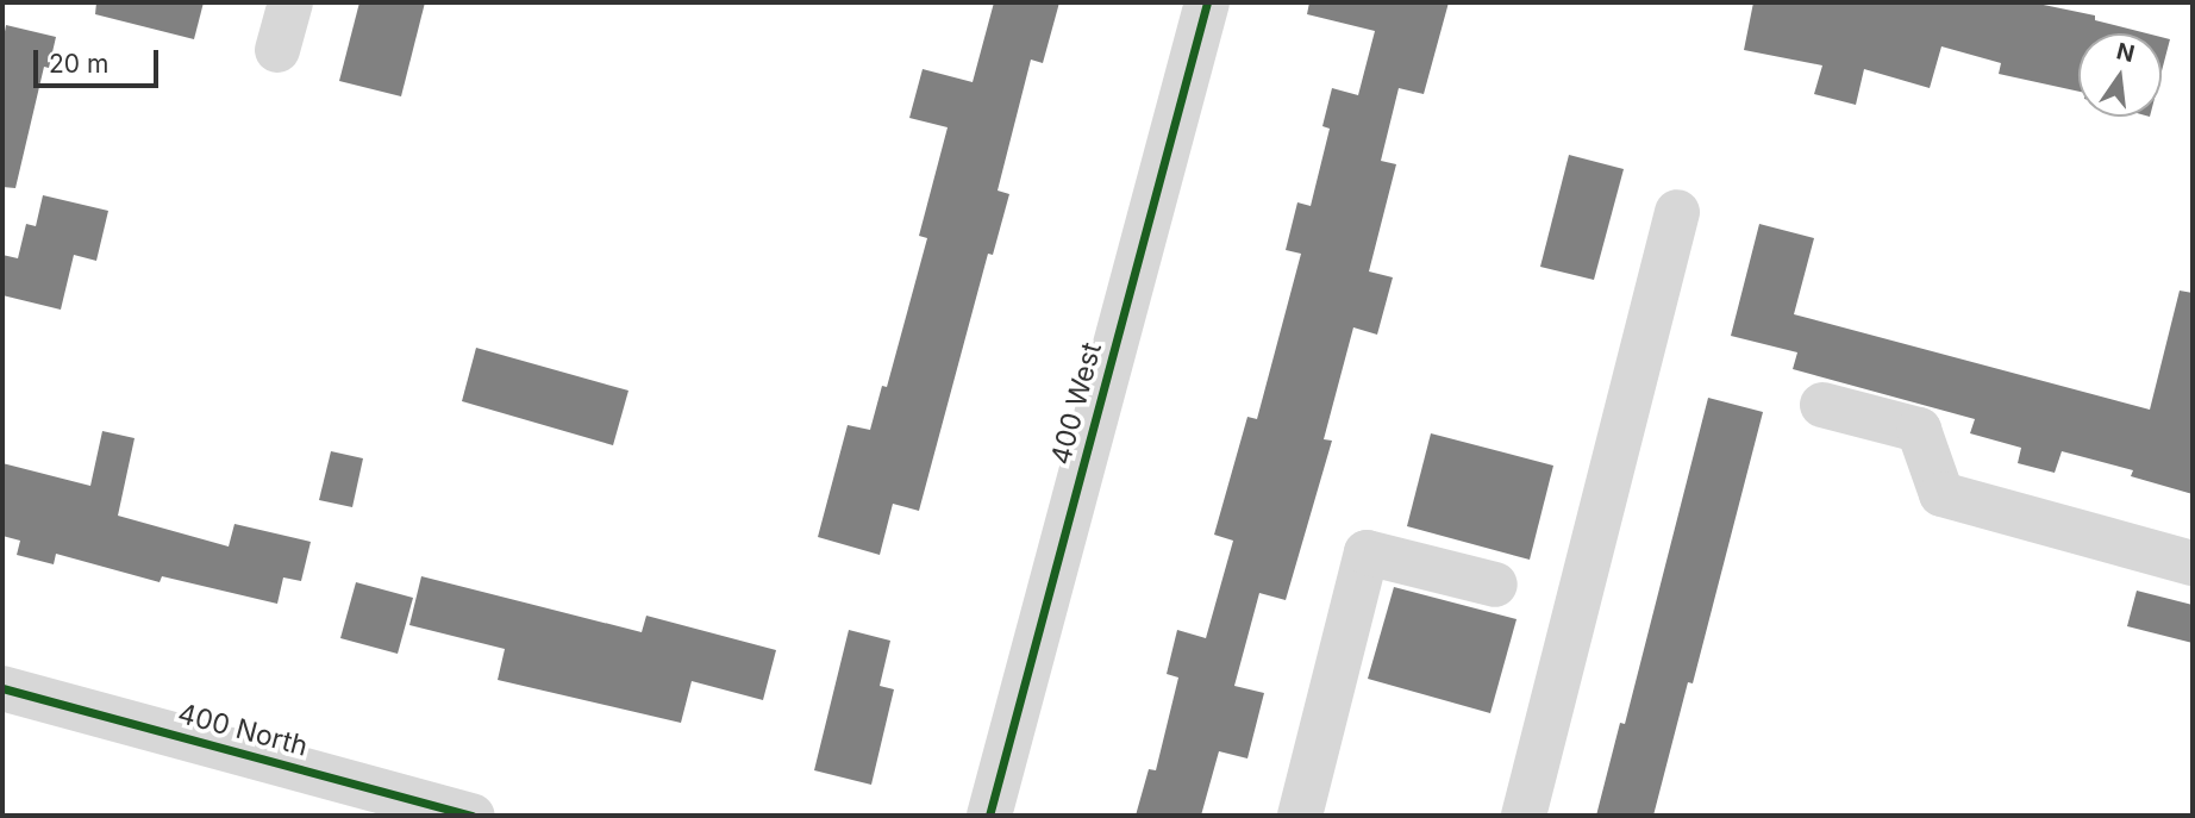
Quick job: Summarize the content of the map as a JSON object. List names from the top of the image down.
{
  "streets": {
    "street": ["400 West", "400 North"]
  },
  "scale_bar": "20 m",
  "north": "top"
}
